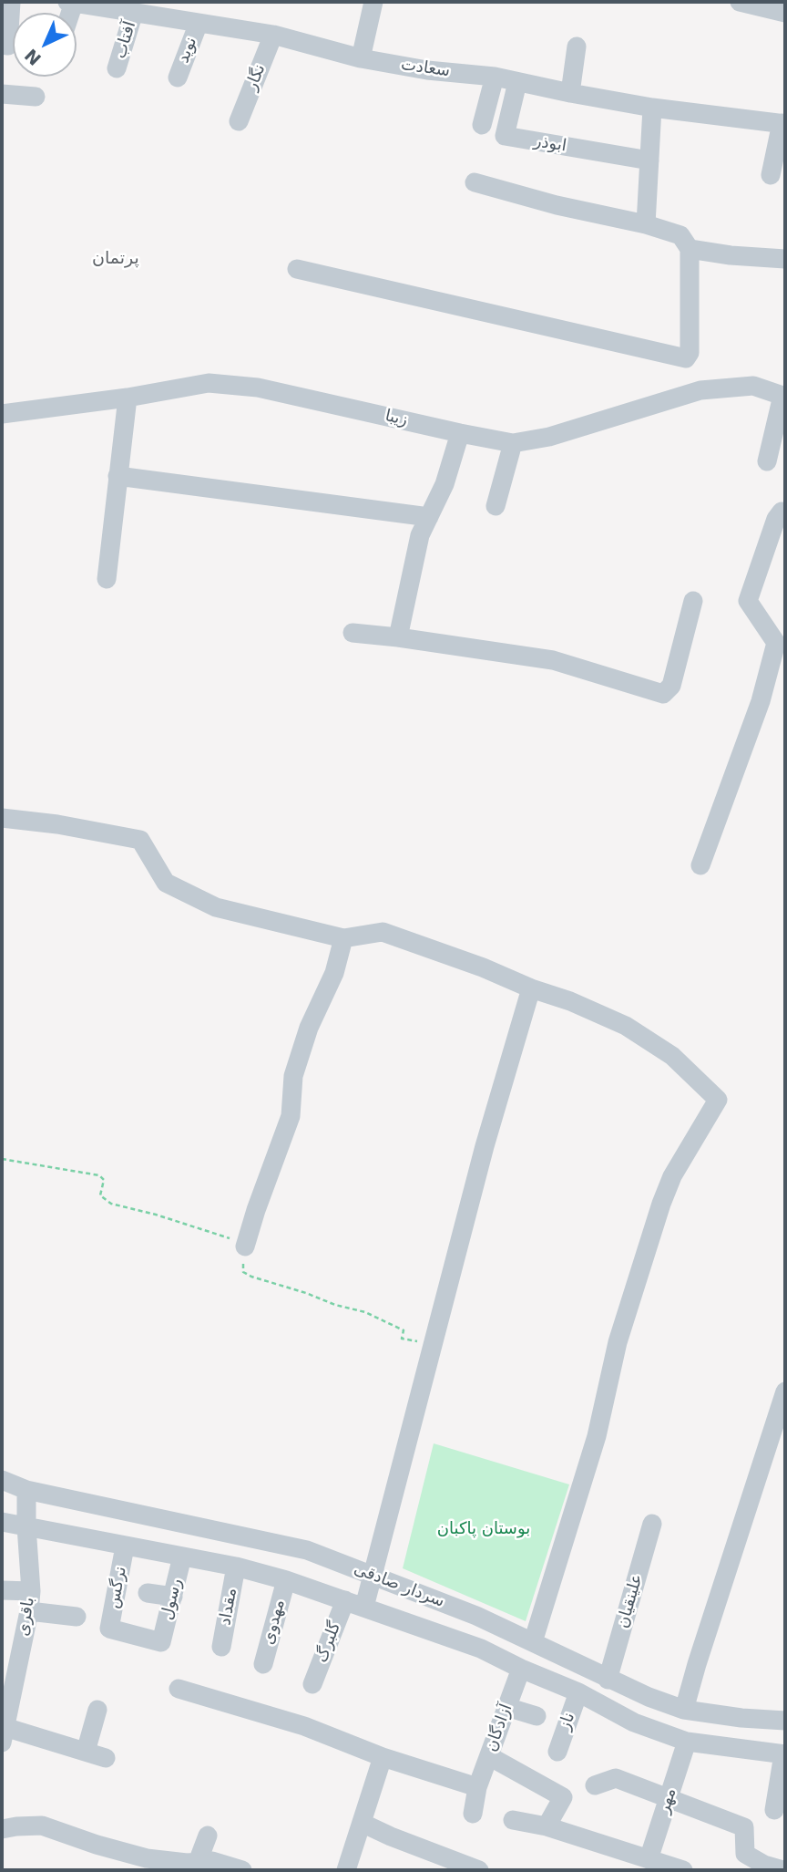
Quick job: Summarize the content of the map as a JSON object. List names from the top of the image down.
{
  "streets": {
    "street": [
      "آفتاب",
      "نوید",
      "سعادت",
      "نگار",
      "ابوذر",
      "زیبا",
      "سردار صادقی",
      "نرگس",
      "رسول",
      "علینقیان",
      "مقداد",
      "باقری",
      "مهدوی",
      "گلبرگ",
      "ناز",
      "آزادگان",
      "مهر"
    ]
  },
  "crossings": [
    ["آفتاب", "سعادت"],
    ["نوید", "سعادت"],
    ["سعادت", "نگار"],
    ["سعادت", "ابوذر"],
    ["سردار صادقی", "علینقیان"],
    ["سردار صادقی", "باقری"],
    ["نرگس", "رسول"]
  ],
  "districts": ["پرتمان"],
  "parks": ["بوستان پاکبان"],
  "north": "bottom left"
}
